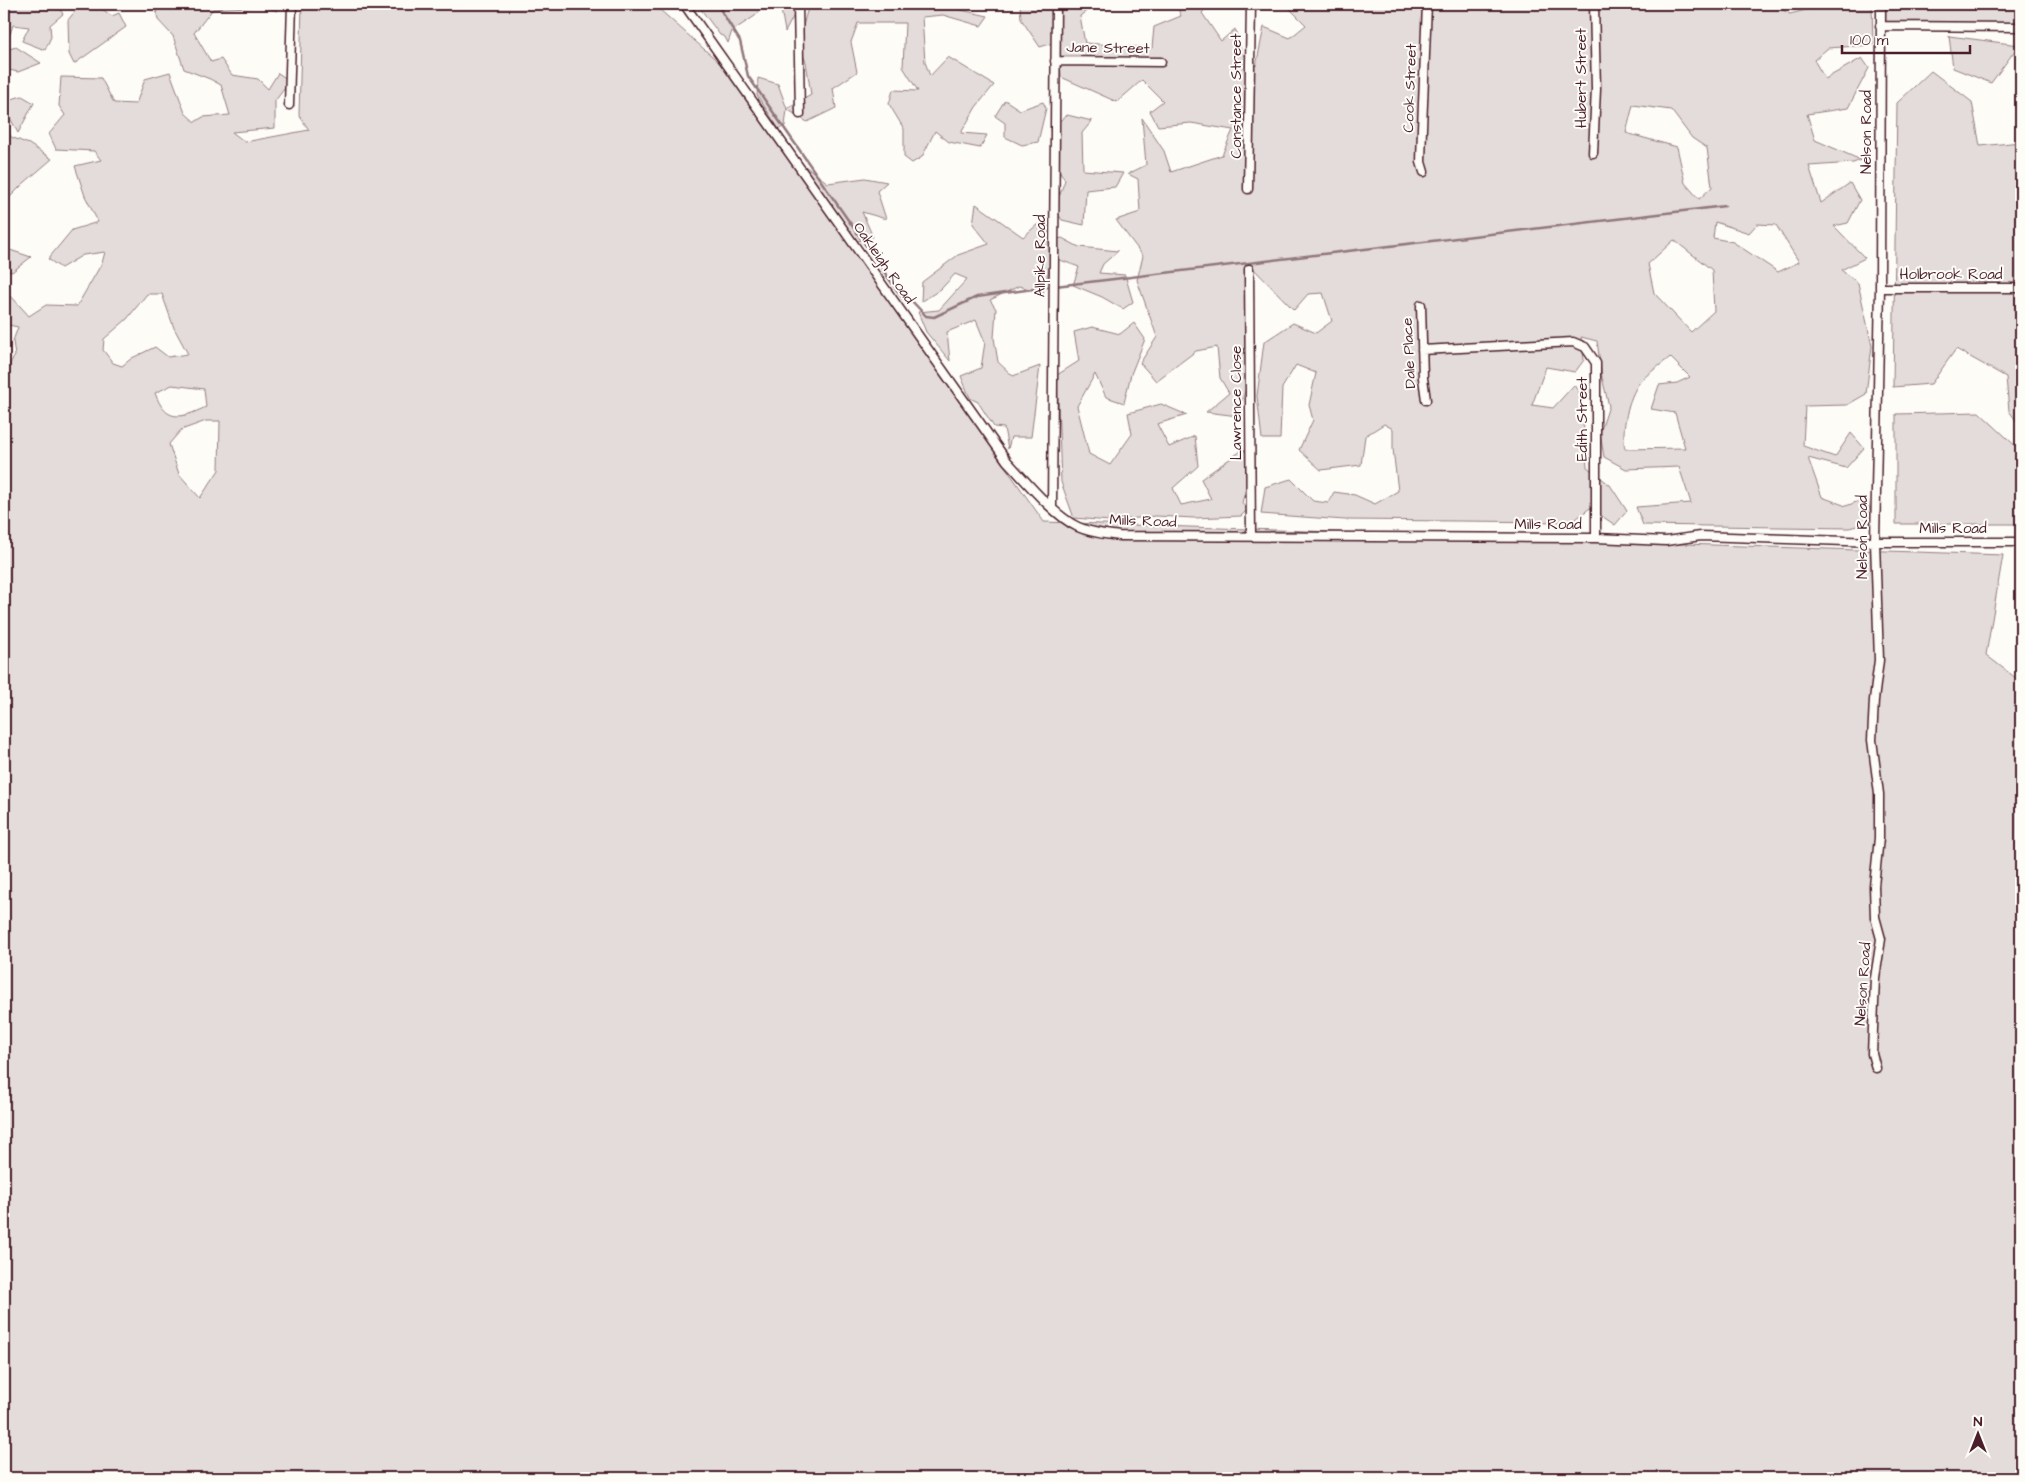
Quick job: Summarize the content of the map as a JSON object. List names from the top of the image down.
{
  "streets": {
    "street": [
      "Jane Street",
      "Hubert Street",
      "Cook Street",
      "Constance Street",
      "Nelson Road",
      "Allpike Road",
      "Oakleigh Road",
      "Holbrook Road",
      "Dale Place",
      "Lawrence Close",
      "Edith Street",
      "Mills Road"
    ]
  },
  "crossings": [
    ["Jane Street", "Allpike Road"],
    ["Nelson Road", "Holbrook Road"],
    ["Nelson Road", "Mills Road"],
    ["Allpike Road", "Oakleigh Road"],
    ["Oakleigh Road", "Mills Road"],
    ["Dale Place", "Edith Street"],
    ["Lawrence Close", "Mills Road"],
    ["Edith Street", "Mills Road"]
  ],
  "scale_bar": "100 m",
  "north": "top"
}
